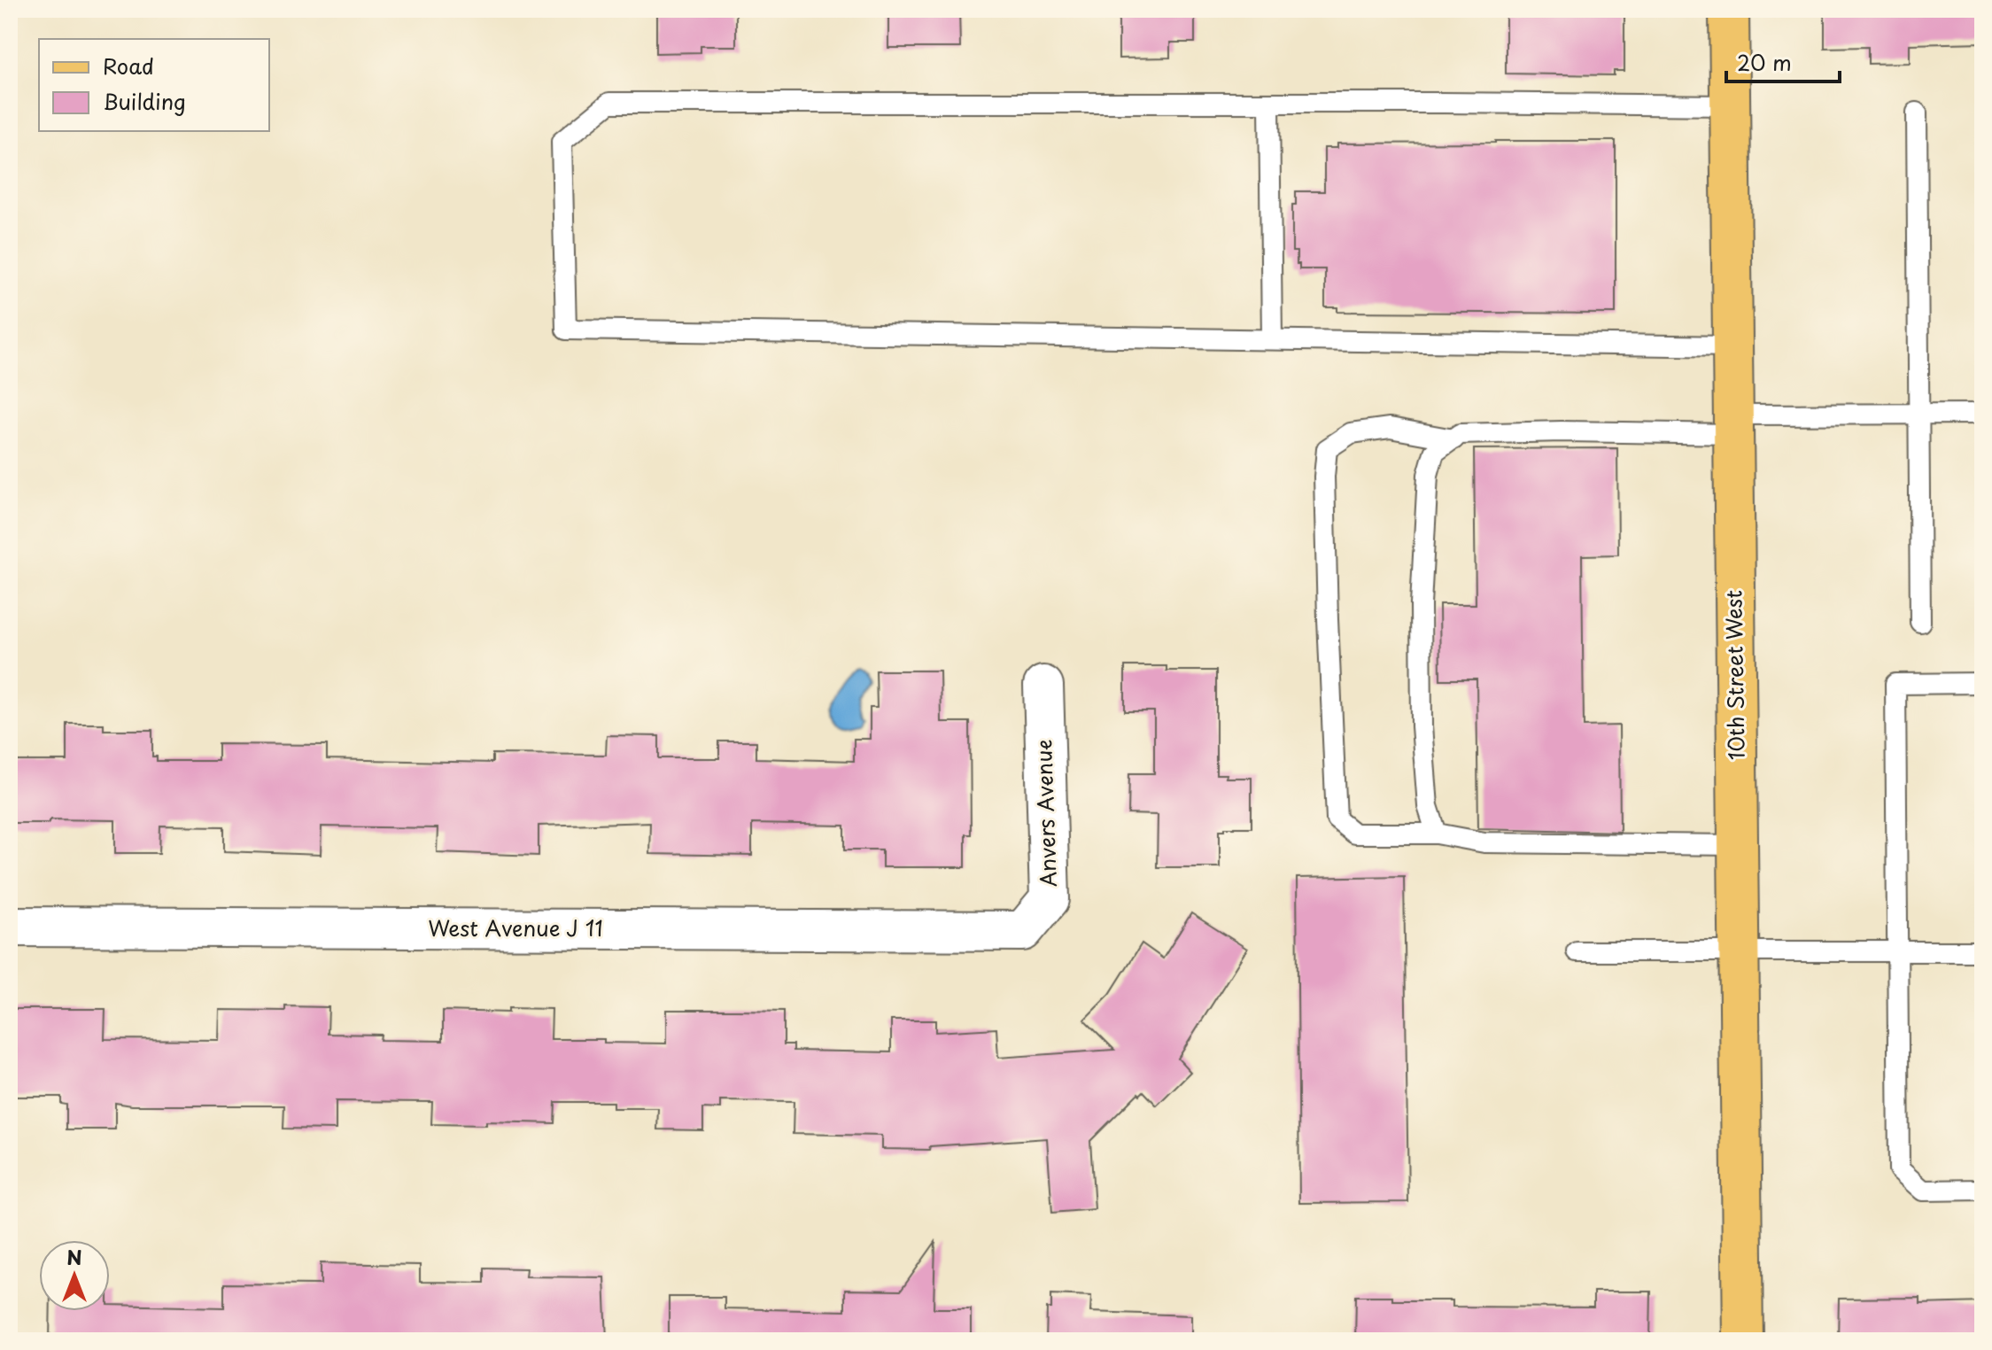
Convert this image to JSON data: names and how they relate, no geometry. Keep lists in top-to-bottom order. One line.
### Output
{"streets":{"main road":["10th Street West"],"street":["Anvers Avenue","West Avenue J 11"]},"crossings":[["Anvers Avenue","West Avenue J 11"]],"legend":["Road","Building"],"scale_bar":"20 m","north":"top"}
